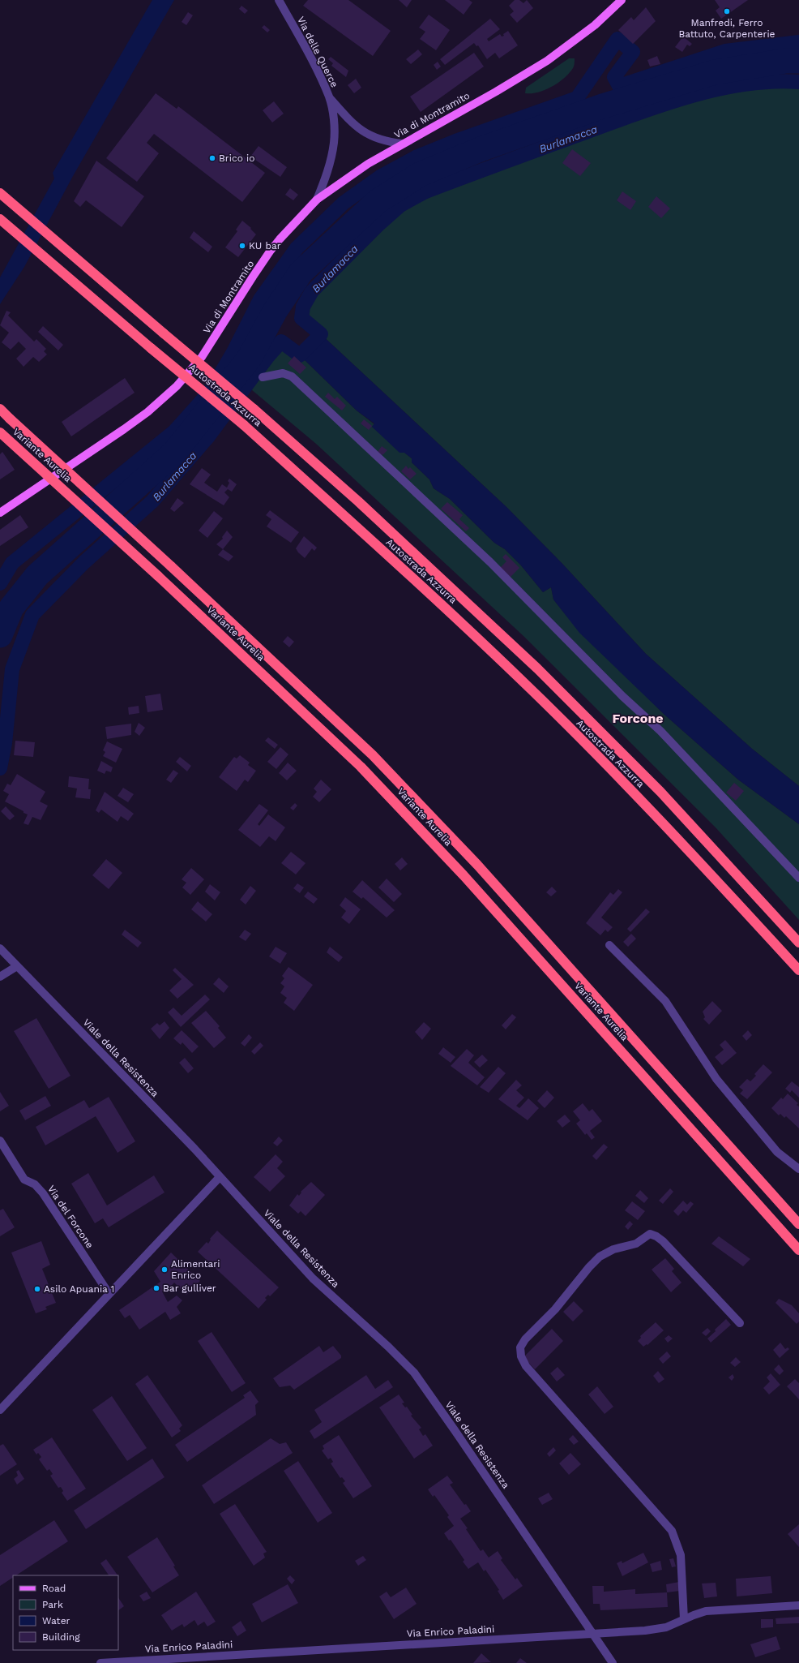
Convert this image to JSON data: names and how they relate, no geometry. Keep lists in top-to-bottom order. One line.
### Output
{"streets":{"highway":["Autostrada Azzurra","Variante Aurelia"],"main road":["Via di Montramito"],"street":["Via delle Querce","Viale della Resistenza","Via del Forcone","Via Enrico Paladini"]},"crossings":[["Via delle Querce","Via di Montramito"],["Viale della Resistenza","Via Enrico Paladini"]],"districts":["Forcone"],"water":["Burlamacca"],"places":["Manfredi, Ferro Battuto, Carpenterie","Brico io","KU bar","Alimentari Enrico","Bar gulliver","Asilo Apuania 1"],"legend":["Road","Park","Water","Building"]}
